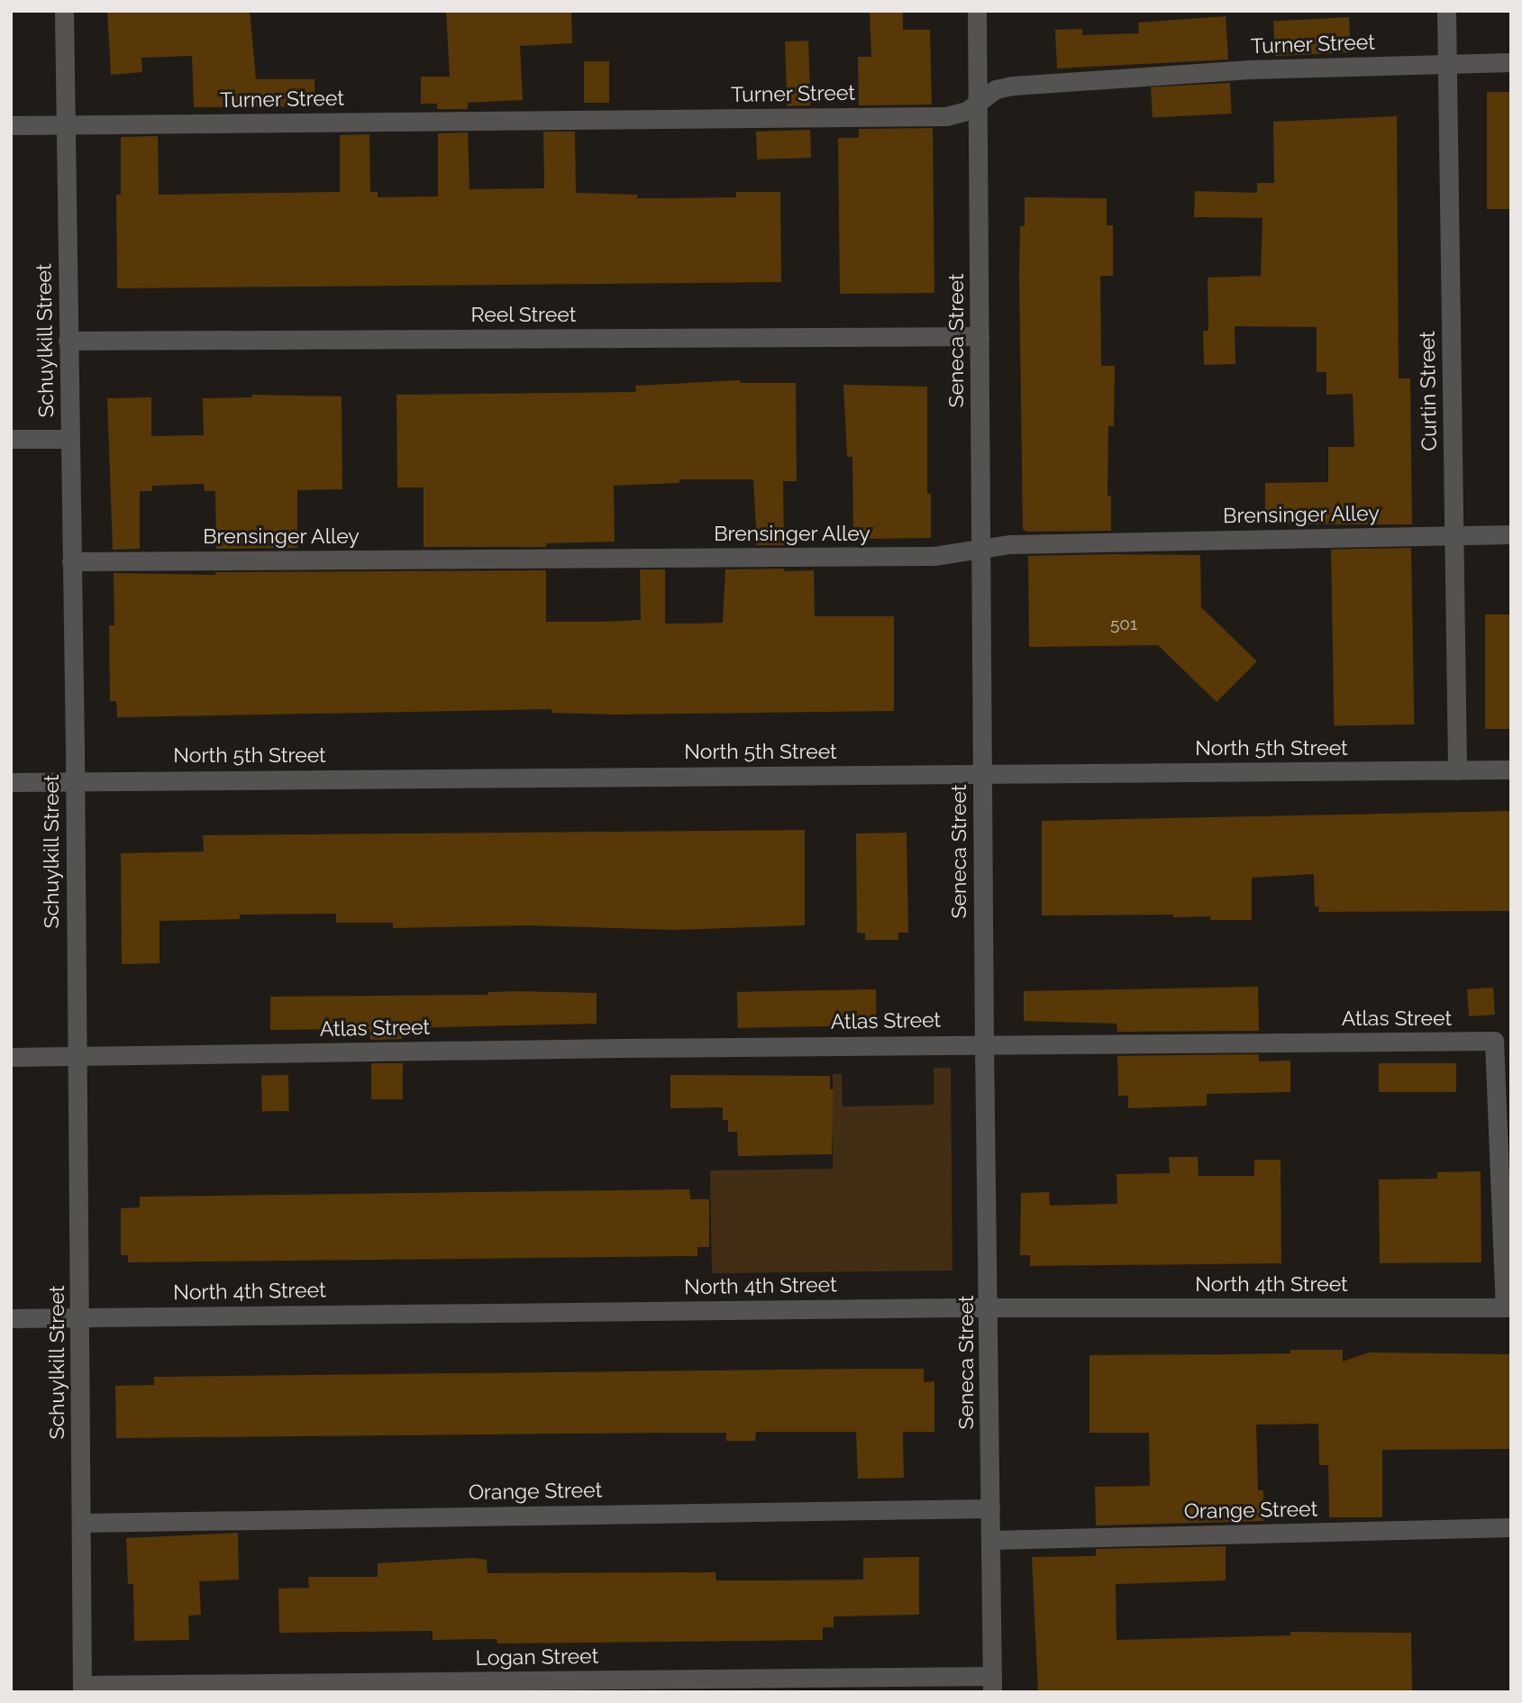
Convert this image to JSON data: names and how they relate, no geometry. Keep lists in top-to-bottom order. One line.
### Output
{"streets":{"street":["Turner Street","Reel Street","Schuylkill Street","Seneca Street","Curtin Street","Brensinger Alley","North 5th Street","Atlas Street","North 4th Street","Orange Street","Logan Street"]},"crossings":[["Turner Street","Schuylkill Street"],["Turner Street","Seneca Street"],["Turner Street","Curtin Street"],["Reel Street","Schuylkill Street"],["Reel Street","Seneca Street"],["Schuylkill Street","Brensinger Alley"],["Schuylkill Street","North 5th Street"],["Schuylkill Street","Atlas Street"],["Schuylkill Street","North 4th Street"],["Schuylkill Street","Orange Street"],["Schuylkill Street","Logan Street"],["Seneca Street","Brensinger Alley"],["Seneca Street","North 5th Street"],["Seneca Street","Atlas Street"],["Seneca Street","North 4th Street"],["Seneca Street","Orange Street"],["Seneca Street","Logan Street"],["Curtin Street","Brensinger Alley"],["Curtin Street","North 5th Street"],["Atlas Street","North 4th Street"]],"house_numbers":["501"]}
